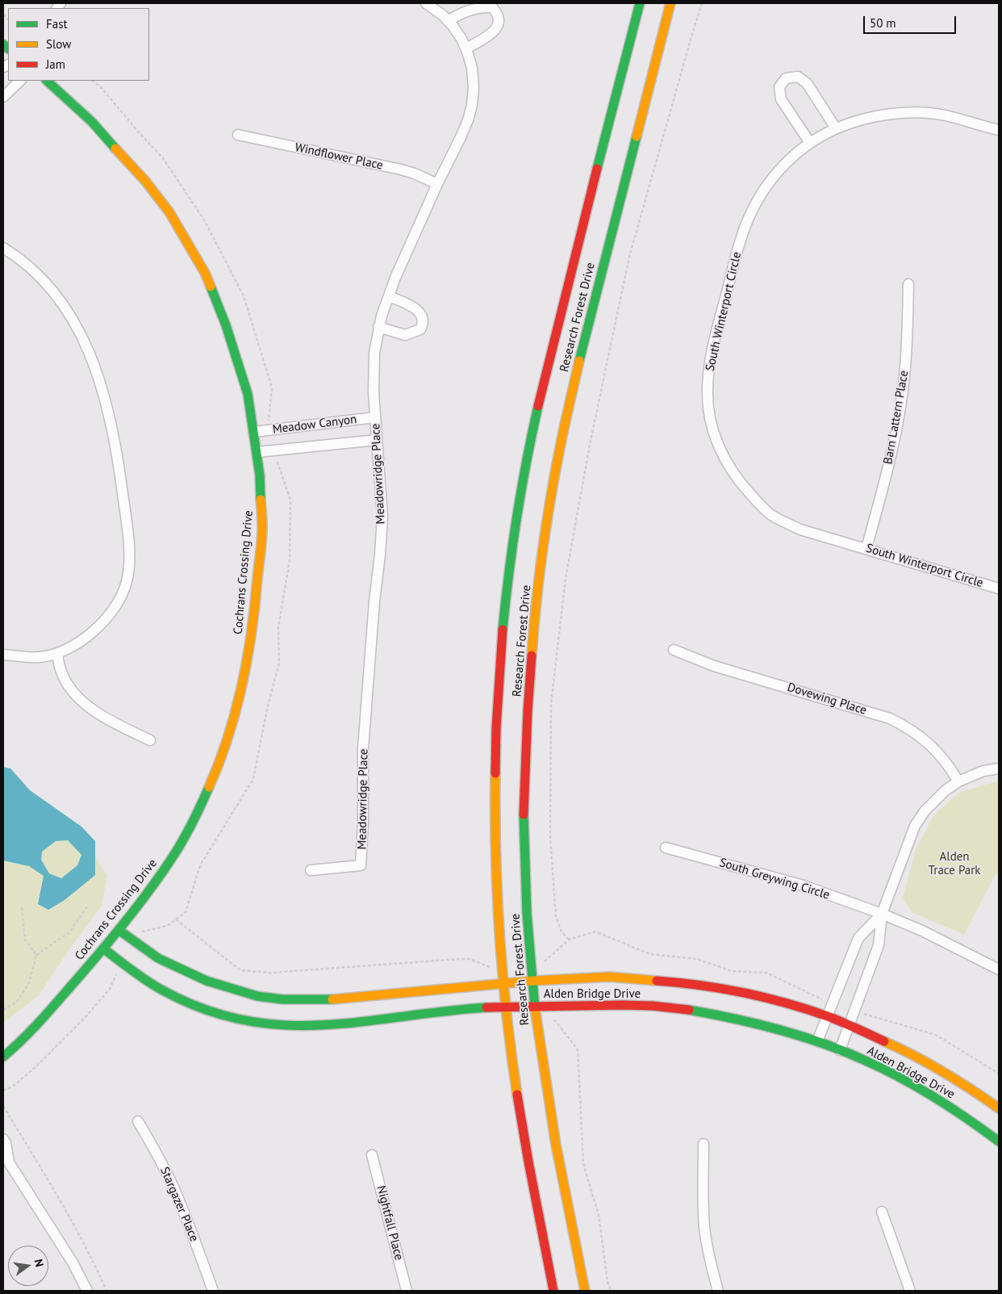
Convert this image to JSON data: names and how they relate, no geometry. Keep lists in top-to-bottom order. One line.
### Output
{"streets":{"street":["Windflower Place","South Winterport Circle","Research Forest Drive","Barn Lattern Place","Meadow Canyon","Meadowridge Place","Cochrans Crossing Drive","Dovewing Place","South Greywing Circle","Alden Bridge Drive","Stargazer Place","Nightfall Place"]},"crossings":[["Windflower Place","Meadowridge Place"],["South Winterport Circle","Barn Lattern Place"],["Research Forest Drive","Alden Bridge Drive"],["Meadow Canyon","Meadowridge Place"],["Meadow Canyon","Cochrans Crossing Drive"],["Cochrans Crossing Drive","Alden Bridge Drive"]],"parks":["Alden Trace Park"],"legend":["Fast","Slow","Jam"],"scale_bar":"50 m","north":"right"}
